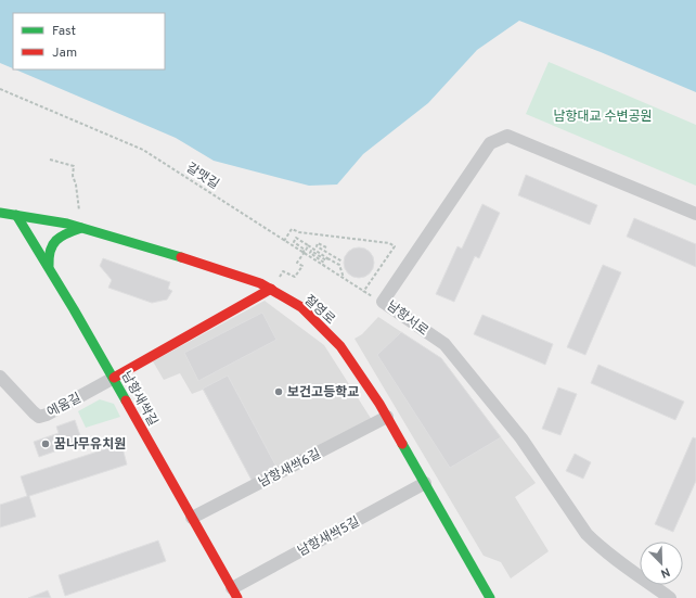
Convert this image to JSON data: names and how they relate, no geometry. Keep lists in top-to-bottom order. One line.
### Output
{"streets":{"main road":["절영로","남항새싹길"],"street":["남항서로","에움길","남항새싹6길","남항새싹5길"],"path":["갈맷길"]},"crossings":[["갈맷길","남항서로"],["절영로","남항새싹길"],["절영로","남항새싹6길"],["절영로","남항새싹5길"],["남항새싹길","에움길"],["남항새싹길","남항새싹6길"],["남항새싹길","남항새싹5길"]],"parks":["남항대교 수변공원"],"places":["보건고등학교","꿈나무유치원"],"legend":["Fast","Jam"],"north":"bottom right"}
